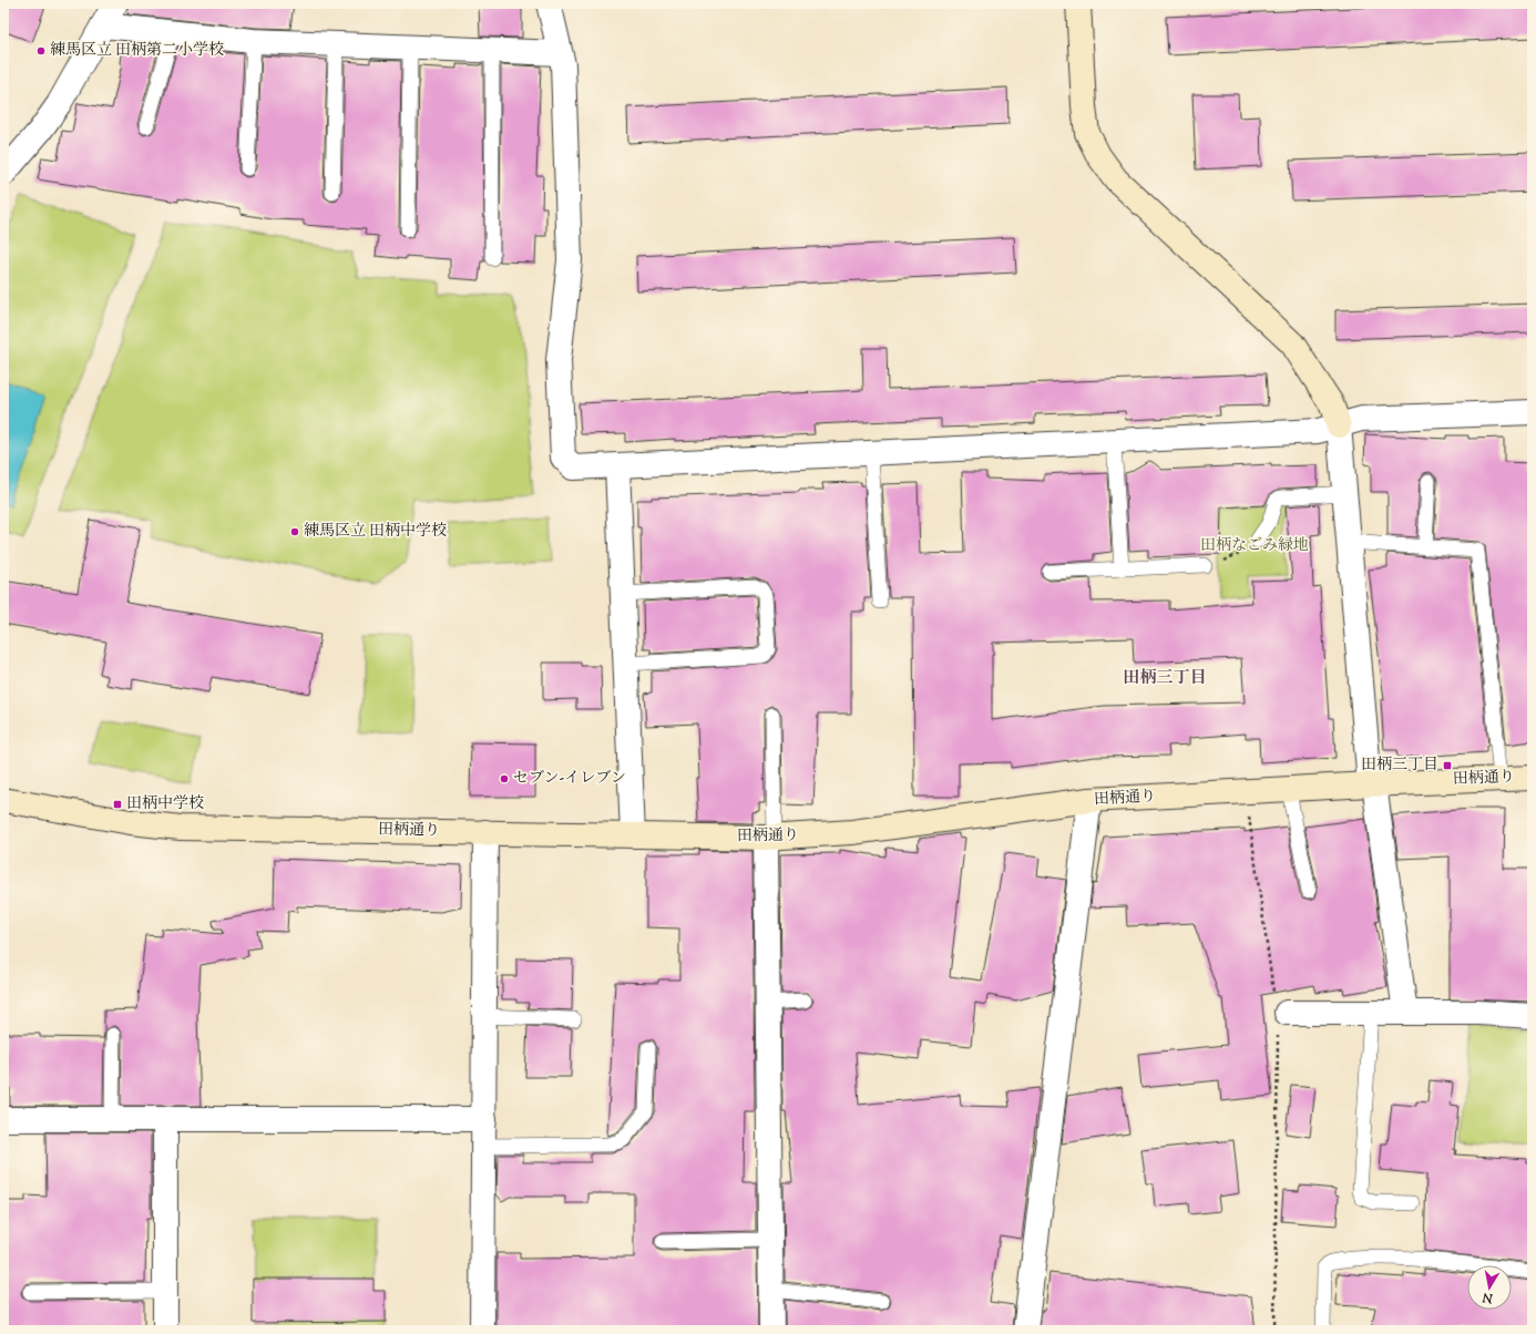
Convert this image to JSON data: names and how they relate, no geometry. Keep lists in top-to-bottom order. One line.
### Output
{"streets":{"street":["田柄通り"]},"districts":["田柄三丁目"],"parks":["田柄なごみ緑地"],"places":{"other":["練馬区立 田柄第二小学校","練馬区立 田柄中学校","セブン-イレブン"],"transit":["田柄三丁目","田柄中学校"]},"north":"bottom"}
